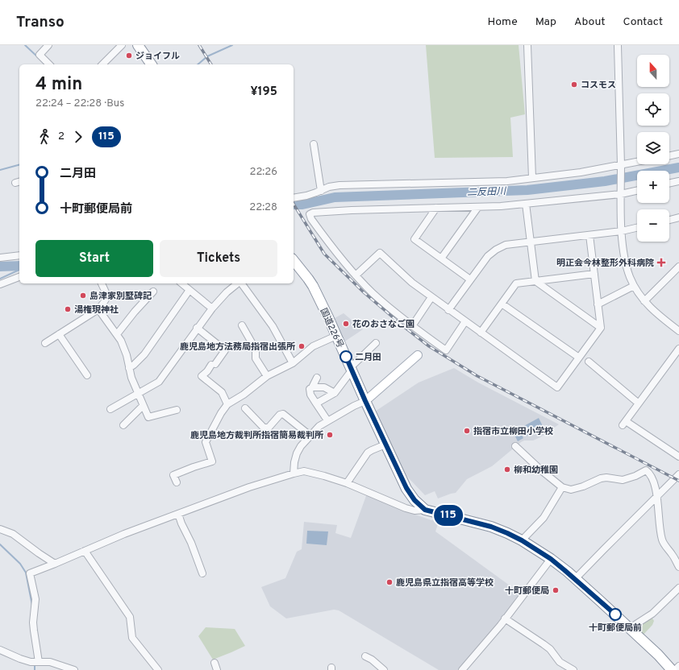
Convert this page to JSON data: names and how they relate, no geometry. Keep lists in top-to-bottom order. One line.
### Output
{"streets":{"highway":["国道226号"]},"water":["二反田川"],"places":{"other":["ジョイフル","コスモス","島津家別墅碑記","湯権現神社","花のおさなご園","鹿児島地方法務局指宿出張所","二月田","指宿市立柳田小学校","鹿児島地方裁判所指宿簡易裁判所","柳和幼稚園","鹿児島県立指宿高等学校","十町郵便局","十町郵便局前"],"health":["明正会今林整形外科病院"]},"lines":["bus line 115"],"north":"top","page":{"header":"Transo","nav":["Home","Map","About","Contact"],"on_map":"115","map_buttons":["+","−"],"heading":["4 min","22:24 – 22:28 · Bus","¥195"],"legs":["2","115"],"list":[{"name":"二月田","value":"22:26"},{"name":"十町郵便局前","value":"22:28"}],"buttons":["Start","Tickets"]}}
